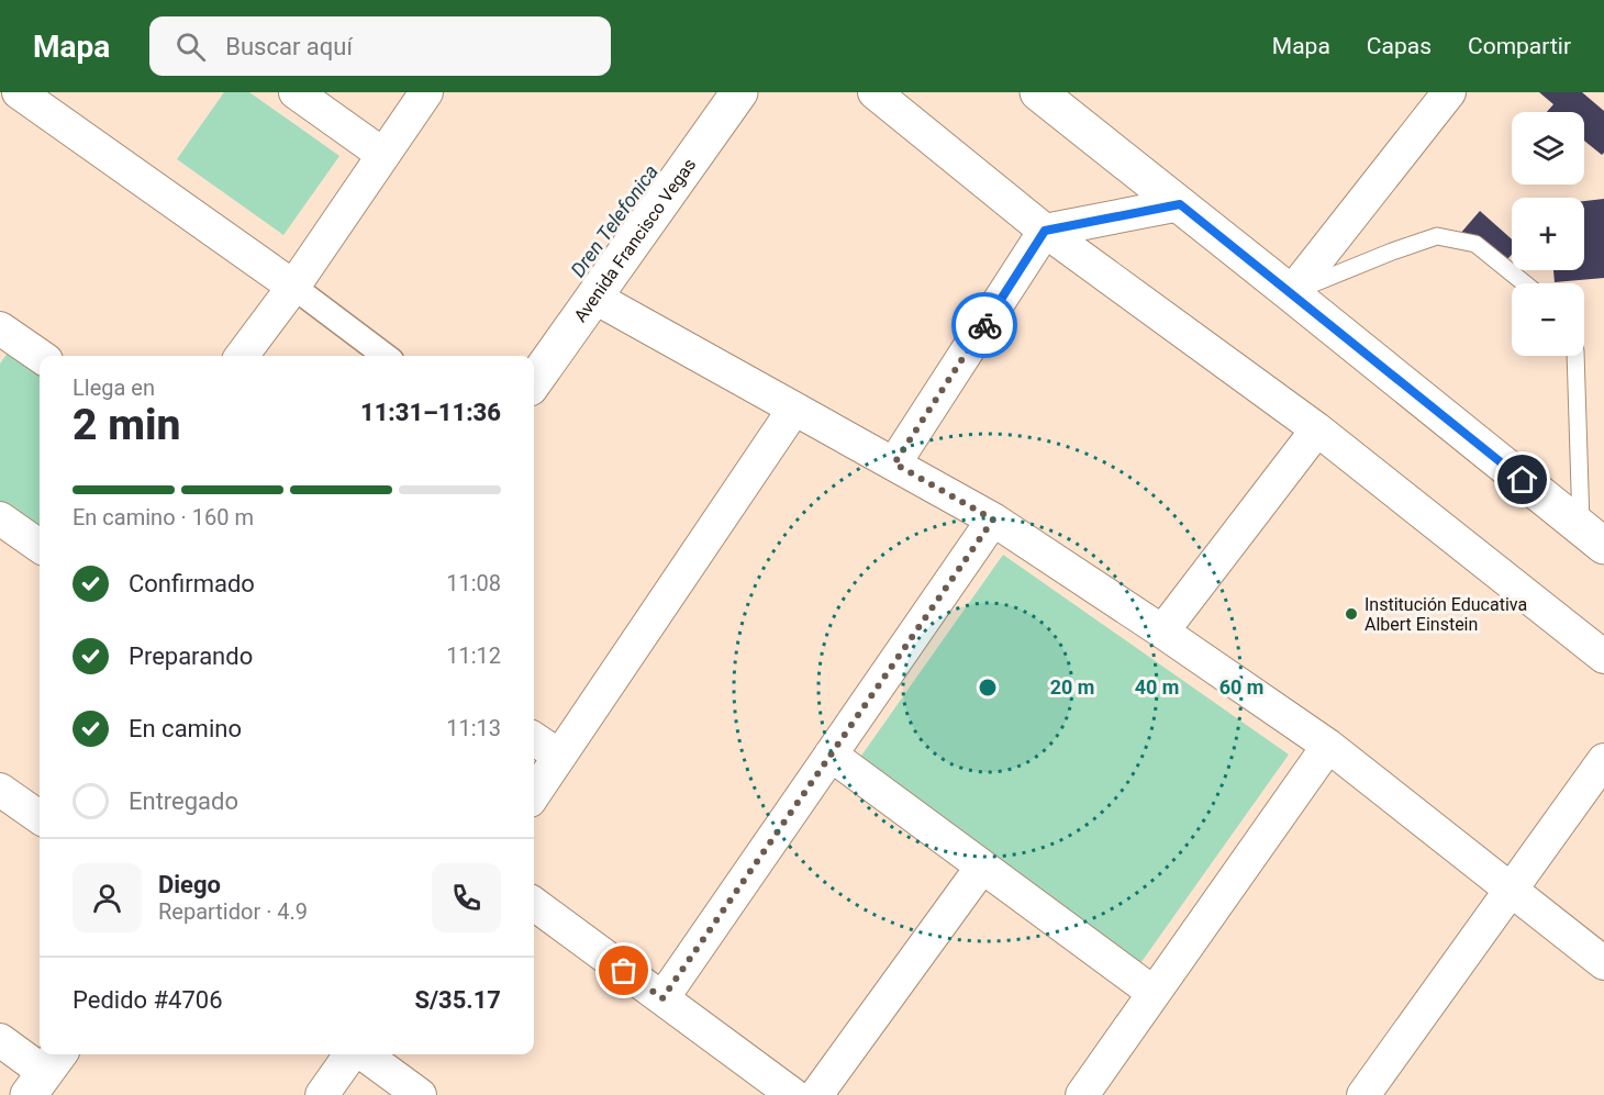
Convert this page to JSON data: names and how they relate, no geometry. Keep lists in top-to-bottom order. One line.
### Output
{"streets":{"main road":["Avenida Francisco Vegas"]},"water":["Dren Telefonica"],"places":["Institución Educativa Albert Einstein"],"page":{"header":"Mapa","search":"Buscar aquí","nav":["Mapa","Capas","Compartir"],"map_buttons":["+","−"],"heading":["2 min","Llega en","11:31–11:36"],"panel":["Diego","Repartidor · 4.9","Pedido #4706","S/35.17"],"bar":"En camino · 160 m","list":[["Confirmado","11:08"],["Preparando","11:12"],["En camino","11:13"],"Entregado"]},"rings":["20 m","40 m","60 m"]}
